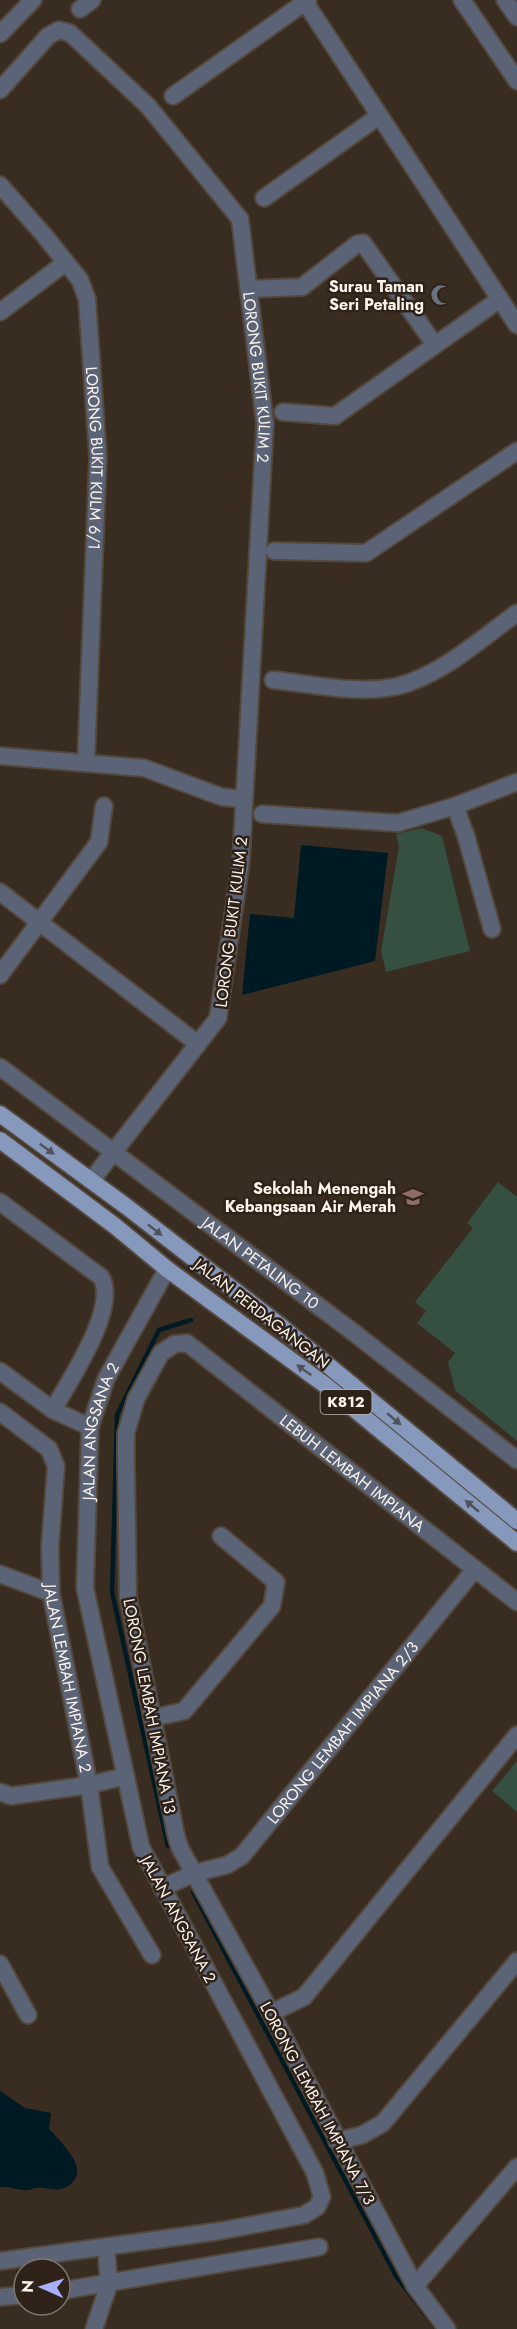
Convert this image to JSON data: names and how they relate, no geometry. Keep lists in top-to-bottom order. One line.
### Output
{"streets":{"main road":["JALAN PERDAGANGAN","K812"],"street":["LORONG BUKIT KULIM 2","LORONG BUKIT KULM 6/1","JALAN PETALING 10","JALAN ANGSANA 2","LEBUH LEMBAH IMPIANA","JALAN LEMBAH IMPIANA 2","LORONG LEMBAH IMPIANA 13","LORONG LEMBAH IMPIANA 2/3","LORONG LEMBAH IMPIANA 7/3"]},"crossings":[["LORONG BUKIT KULIM 2","JALAN PETALING 10"],["LORONG BUKIT KULIM 2","JALAN PERDAGANGAN"],["JALAN PERDAGANGAN","JALAN ANGSANA 2"],["JALAN ANGSANA 2","LORONG LEMBAH IMPIANA 2/3"],["LEBUH LEMBAH IMPIANA","LORONG LEMBAH IMPIANA 13"],["LEBUH LEMBAH IMPIANA","LORONG LEMBAH IMPIANA 2/3"],["LORONG LEMBAH IMPIANA 13","LORONG LEMBAH IMPIANA 2/3"],["LORONG LEMBAH IMPIANA 13","LORONG LEMBAH IMPIANA 7/3"],["LORONG LEMBAH IMPIANA 2/3","LORONG LEMBAH IMPIANA 7/3"]],"places":{"mosque":["Surau Taman Seri Petaling"],"school or university":["Sekolah Menengah Kebangsaan Air Merah"]},"north":"left"}
